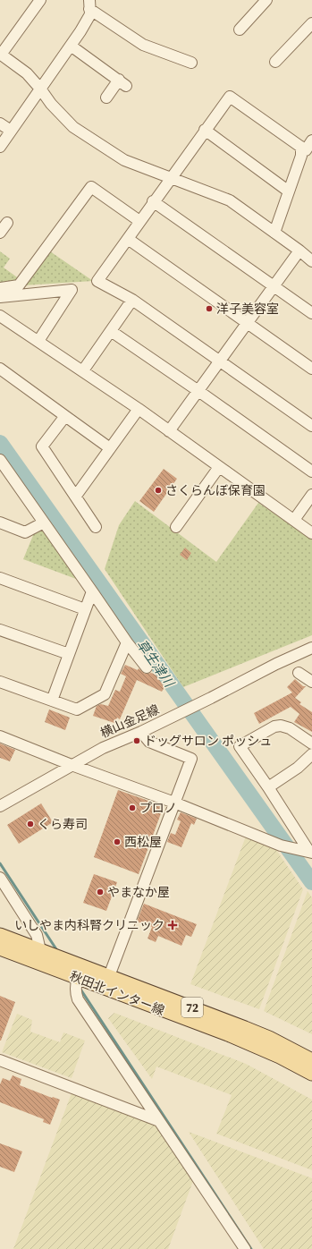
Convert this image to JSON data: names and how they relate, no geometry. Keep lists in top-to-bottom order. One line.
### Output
{"streets":{"main road":["秋田北インター線","72"],"street":["横山金足線"]},"water":["草生津川"],"places":{"other":["洋子美容室","さくらんぼ保育園","ドッグサロン ポッシュ","プロノ","くら寿司","西松屋","やまなか屋"],"health":["いしやま内科腎クリニック"]}}
